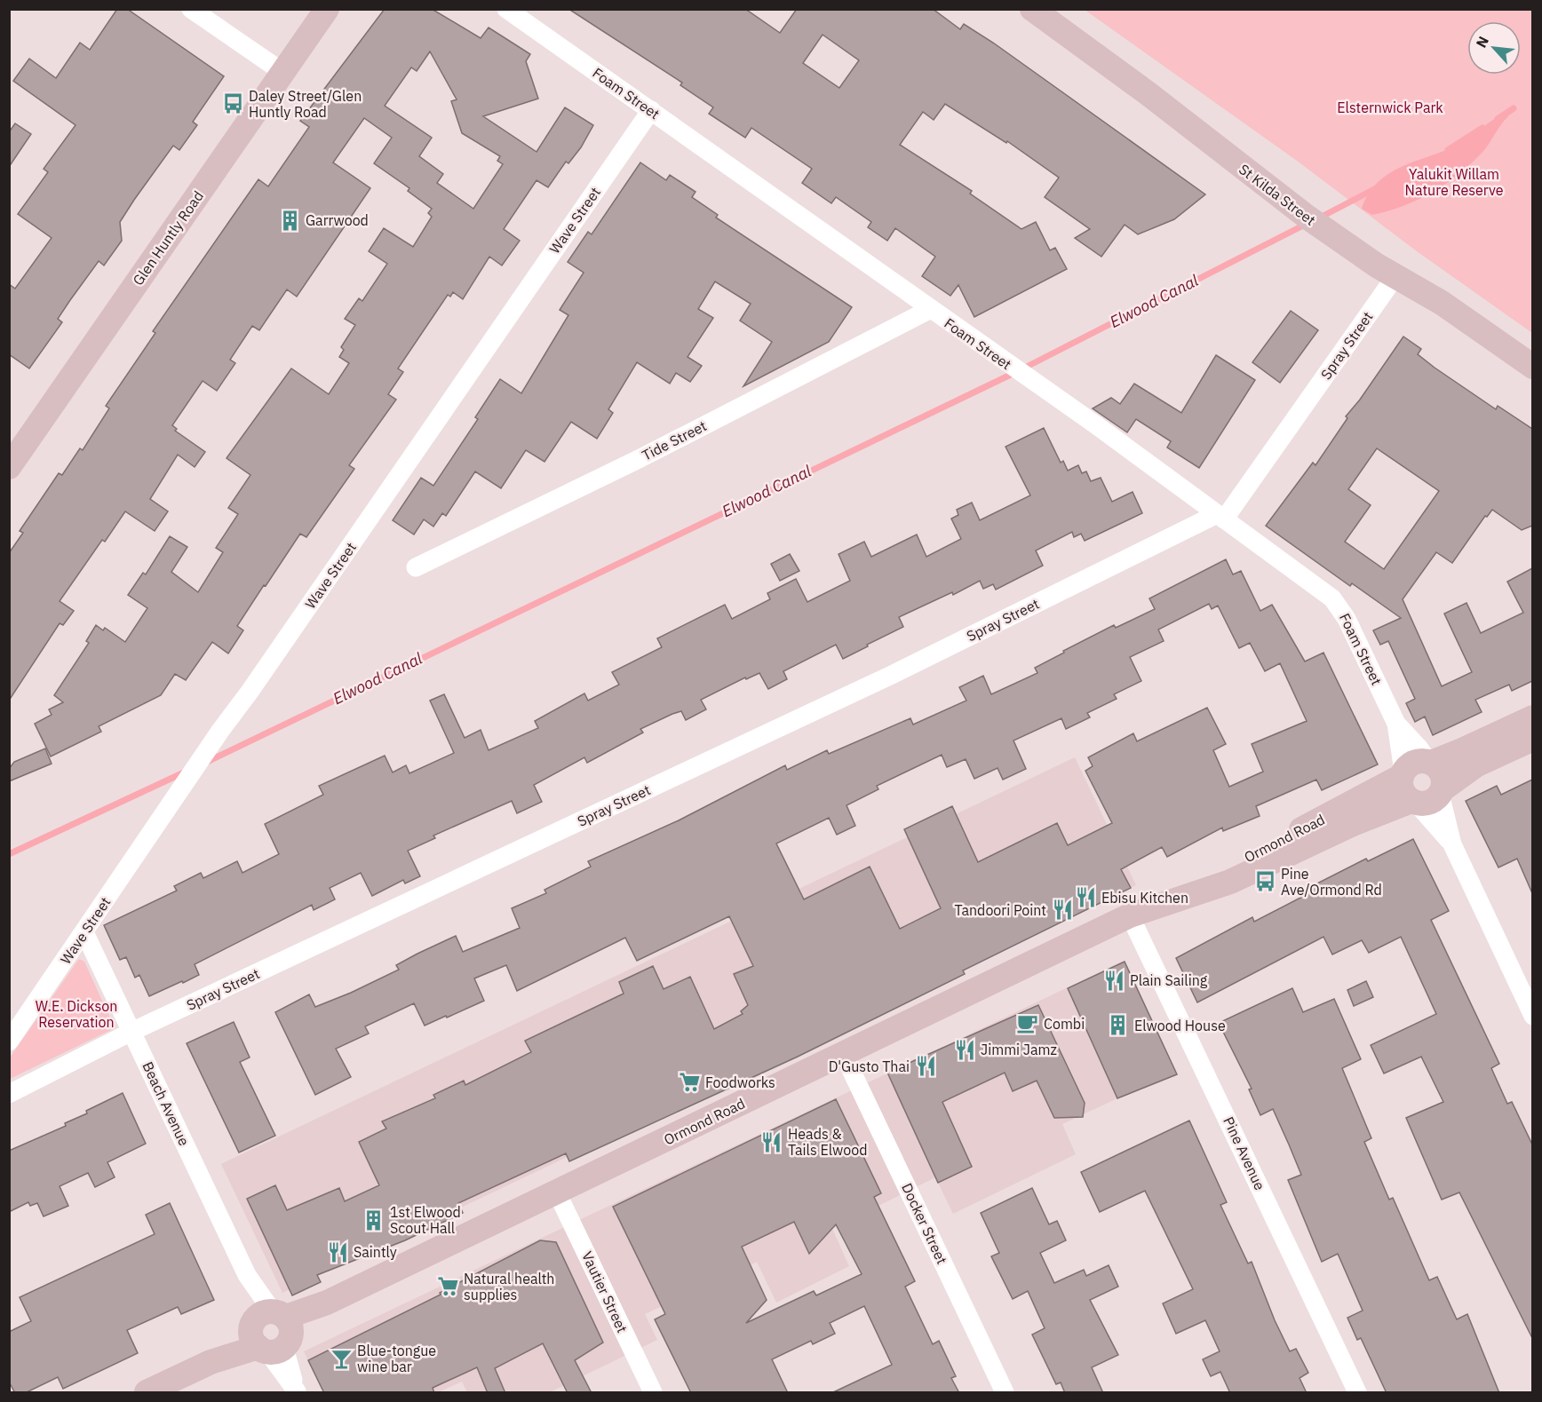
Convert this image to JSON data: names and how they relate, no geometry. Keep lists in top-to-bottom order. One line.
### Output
{"streets":{"street":["Foam Street","St Kilda Street","Wave Street","Glen Huntly Road","Spray Street","Tide Street","Ormond Road","Beach Avenue","Pine Avenue","Docker Street","Vautier Street"]},"crossings":[["Foam Street","Wave Street"],["Foam Street","Spray Street"],["Foam Street","Tide Street"],["Foam Street","Ormond Road"],["St Kilda Street","Spray Street"],["Wave Street","Beach Avenue"],["Spray Street","Beach Avenue"],["Ormond Road","Beach Avenue"],["Ormond Road","Pine Avenue"],["Ormond Road","Docker Street"],["Ormond Road","Vautier Street"]],"water":["Elwood Canal"],"parks":["Elsternwick Park","Yalukit Willam Nature Reserve","W.E. Dickson Reservation"],"places":{"bus stop":["Daley Street/Glen Huntly Road","Pine Ave/Ormond Rd"],"building":["Garrwood","Elwood House","1st Elwood Scout Hall"],"restaurant":["Ebisu Kitchen","Tandoori Point","Plain Sailing","Jimmi Jamz","D'Gusto Thai","Heads & Tails Elwood","Saintly"],"cafe":["Combi"],"supermarket":["Foodworks","Natural health supplies"],"bar":["Blue-tongue wine bar"]},"north":"top left"}
